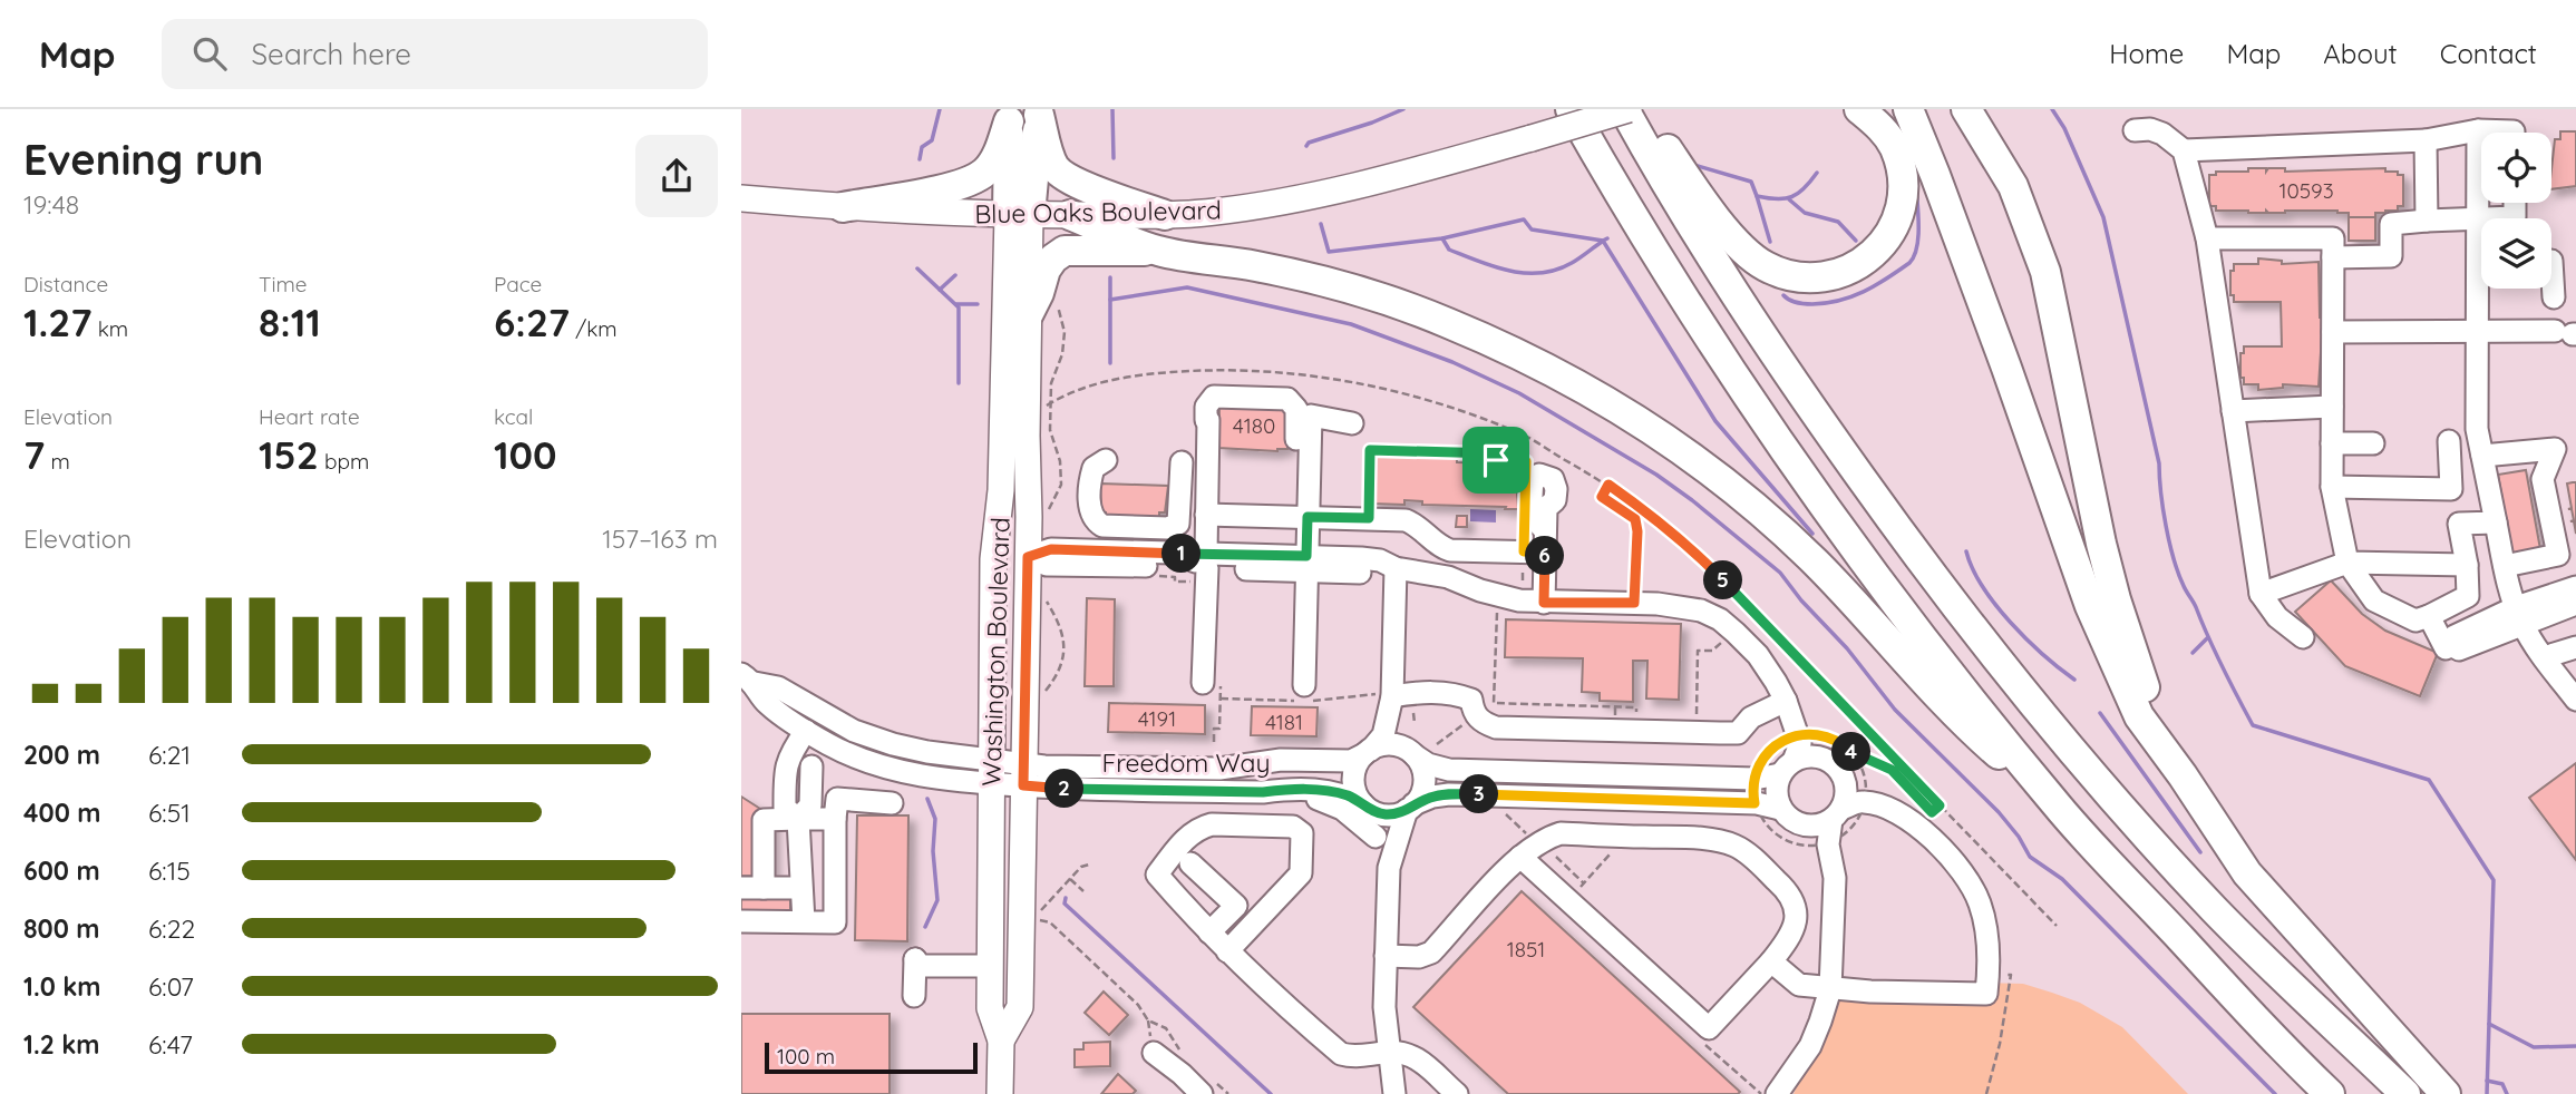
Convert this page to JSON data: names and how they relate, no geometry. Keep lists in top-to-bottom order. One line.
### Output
{"streets":{"main road":["Blue Oaks Boulevard","Washington Boulevard"],"street":["Freedom Way"]},"crossings":[["Blue Oaks Boulevard","Washington Boulevard"],["Washington Boulevard","Freedom Way"]],"house_numbers":["10593","4180","4191","4181","1851"],"scale_bar":"100 m","page":{"header":"Map","search":"Search here","nav":["Home","Map","About","Contact"],"heading":["Evening run","19:48"],"stats":[["Distance","1.27 km"],["Time","8:11"],["Pace","6:27 /km"],["Elevation","7 m"],["Heart rate","152 bpm"],["kcal","100"]],"chart":["Elevation","157–163 m"],"pins":["1","6","5","4","2","3"],"list":[{"name":"200 m","note":"6:21"},{"name":"400 m","note":"6:51"},{"name":"600 m","note":"6:15"},{"name":"800 m","note":"6:22"},{"name":"1.0 km","note":"6:07"},{"name":"1.2 km","note":"6:47"}],"scale":"100 m"}}
